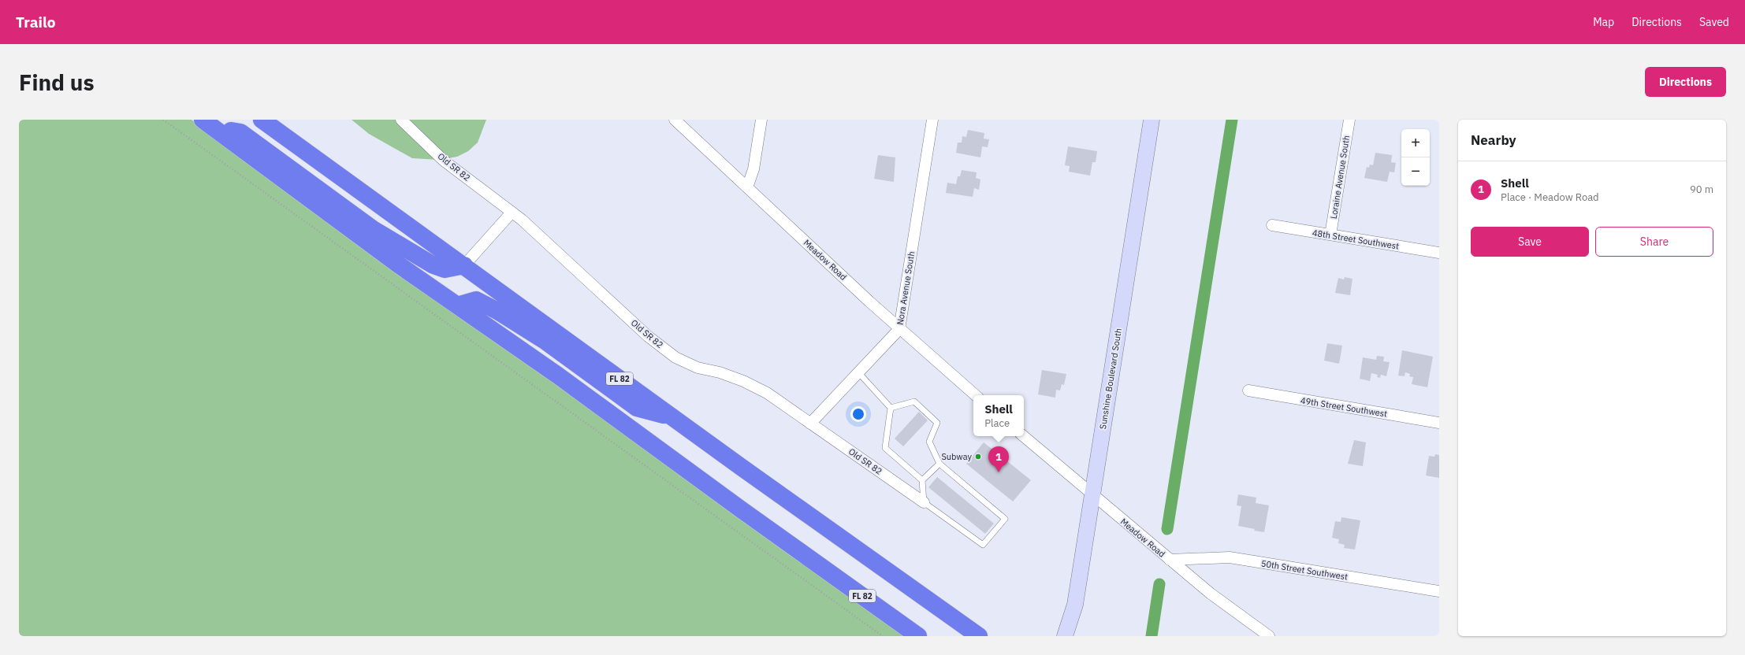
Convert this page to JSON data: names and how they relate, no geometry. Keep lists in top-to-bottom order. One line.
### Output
{"streets":{"highway":["FL 82"],"street":["Old SR 82","Loraine Avenue South","48th Street Southwest","Meadow Road","Nora Avenue South","Sunshine Boulevard South","49th Street Southwest","50th Street Southwest"]},"crossings":[["Old SR 82","Nora Avenue South"],["Loraine Avenue South","48th Street Southwest"],["Meadow Road","Nora Avenue South"],["Meadow Road","Sunshine Boulevard South"],["Meadow Road","50th Street Southwest"]],"places":["Subway"],"page":{"header":"Trailo","nav":["Map","Directions","Saved"],"buttons":["Directions",["Save","Share"]],"title":"Find us","heading":"Nearby","map_buttons":["+","−"],"list":[{"mark":"1","name":"Shell","note":"Place · Meadow Road","value":"90 m"}],"popup":["Shell","Place"],"pins":"1"}}
